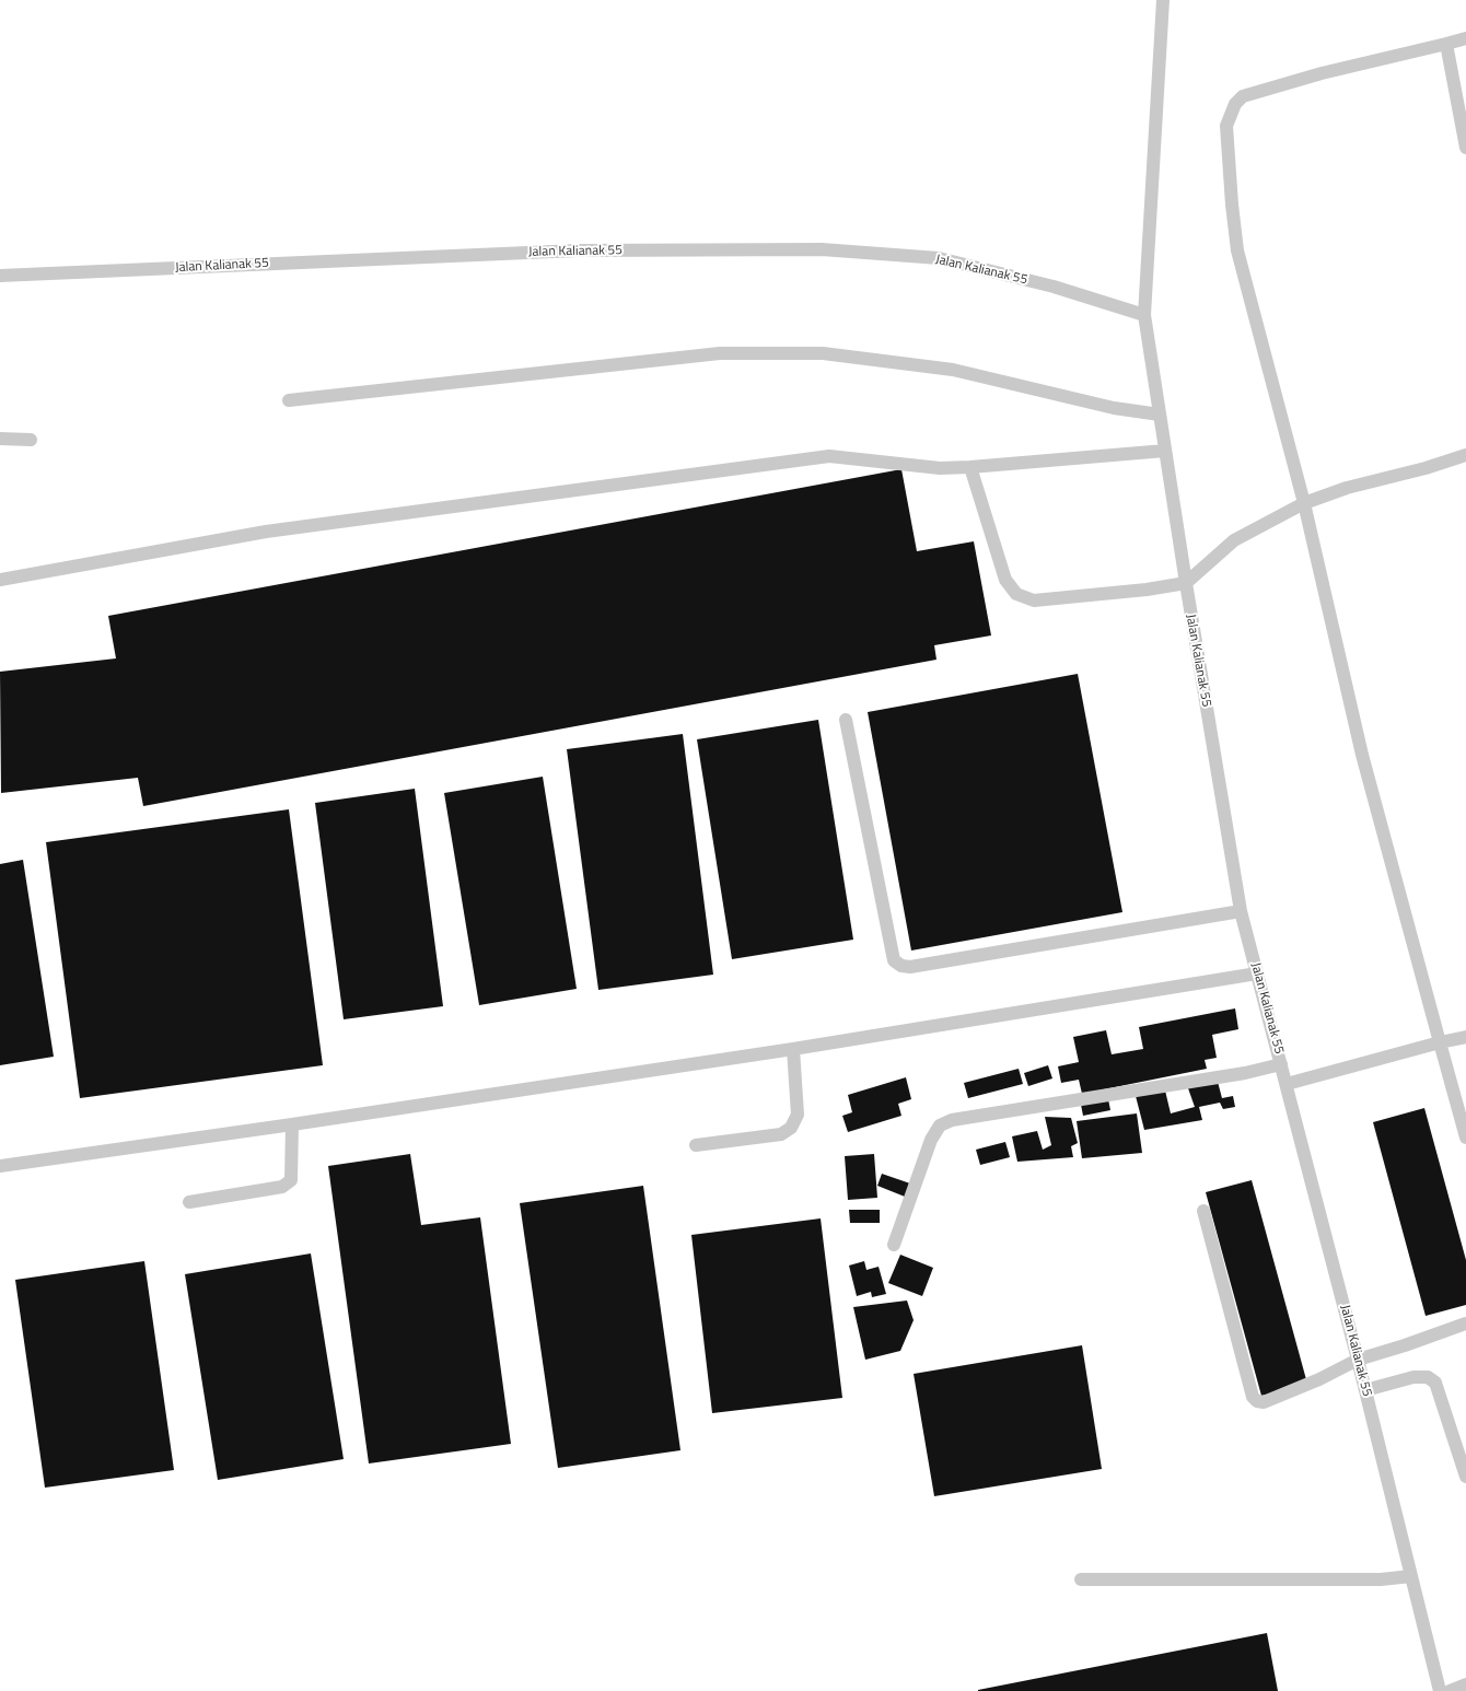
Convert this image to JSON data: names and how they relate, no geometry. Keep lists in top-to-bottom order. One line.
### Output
{"streets":{"lane":["Jalan Kalianak 55"]}}
